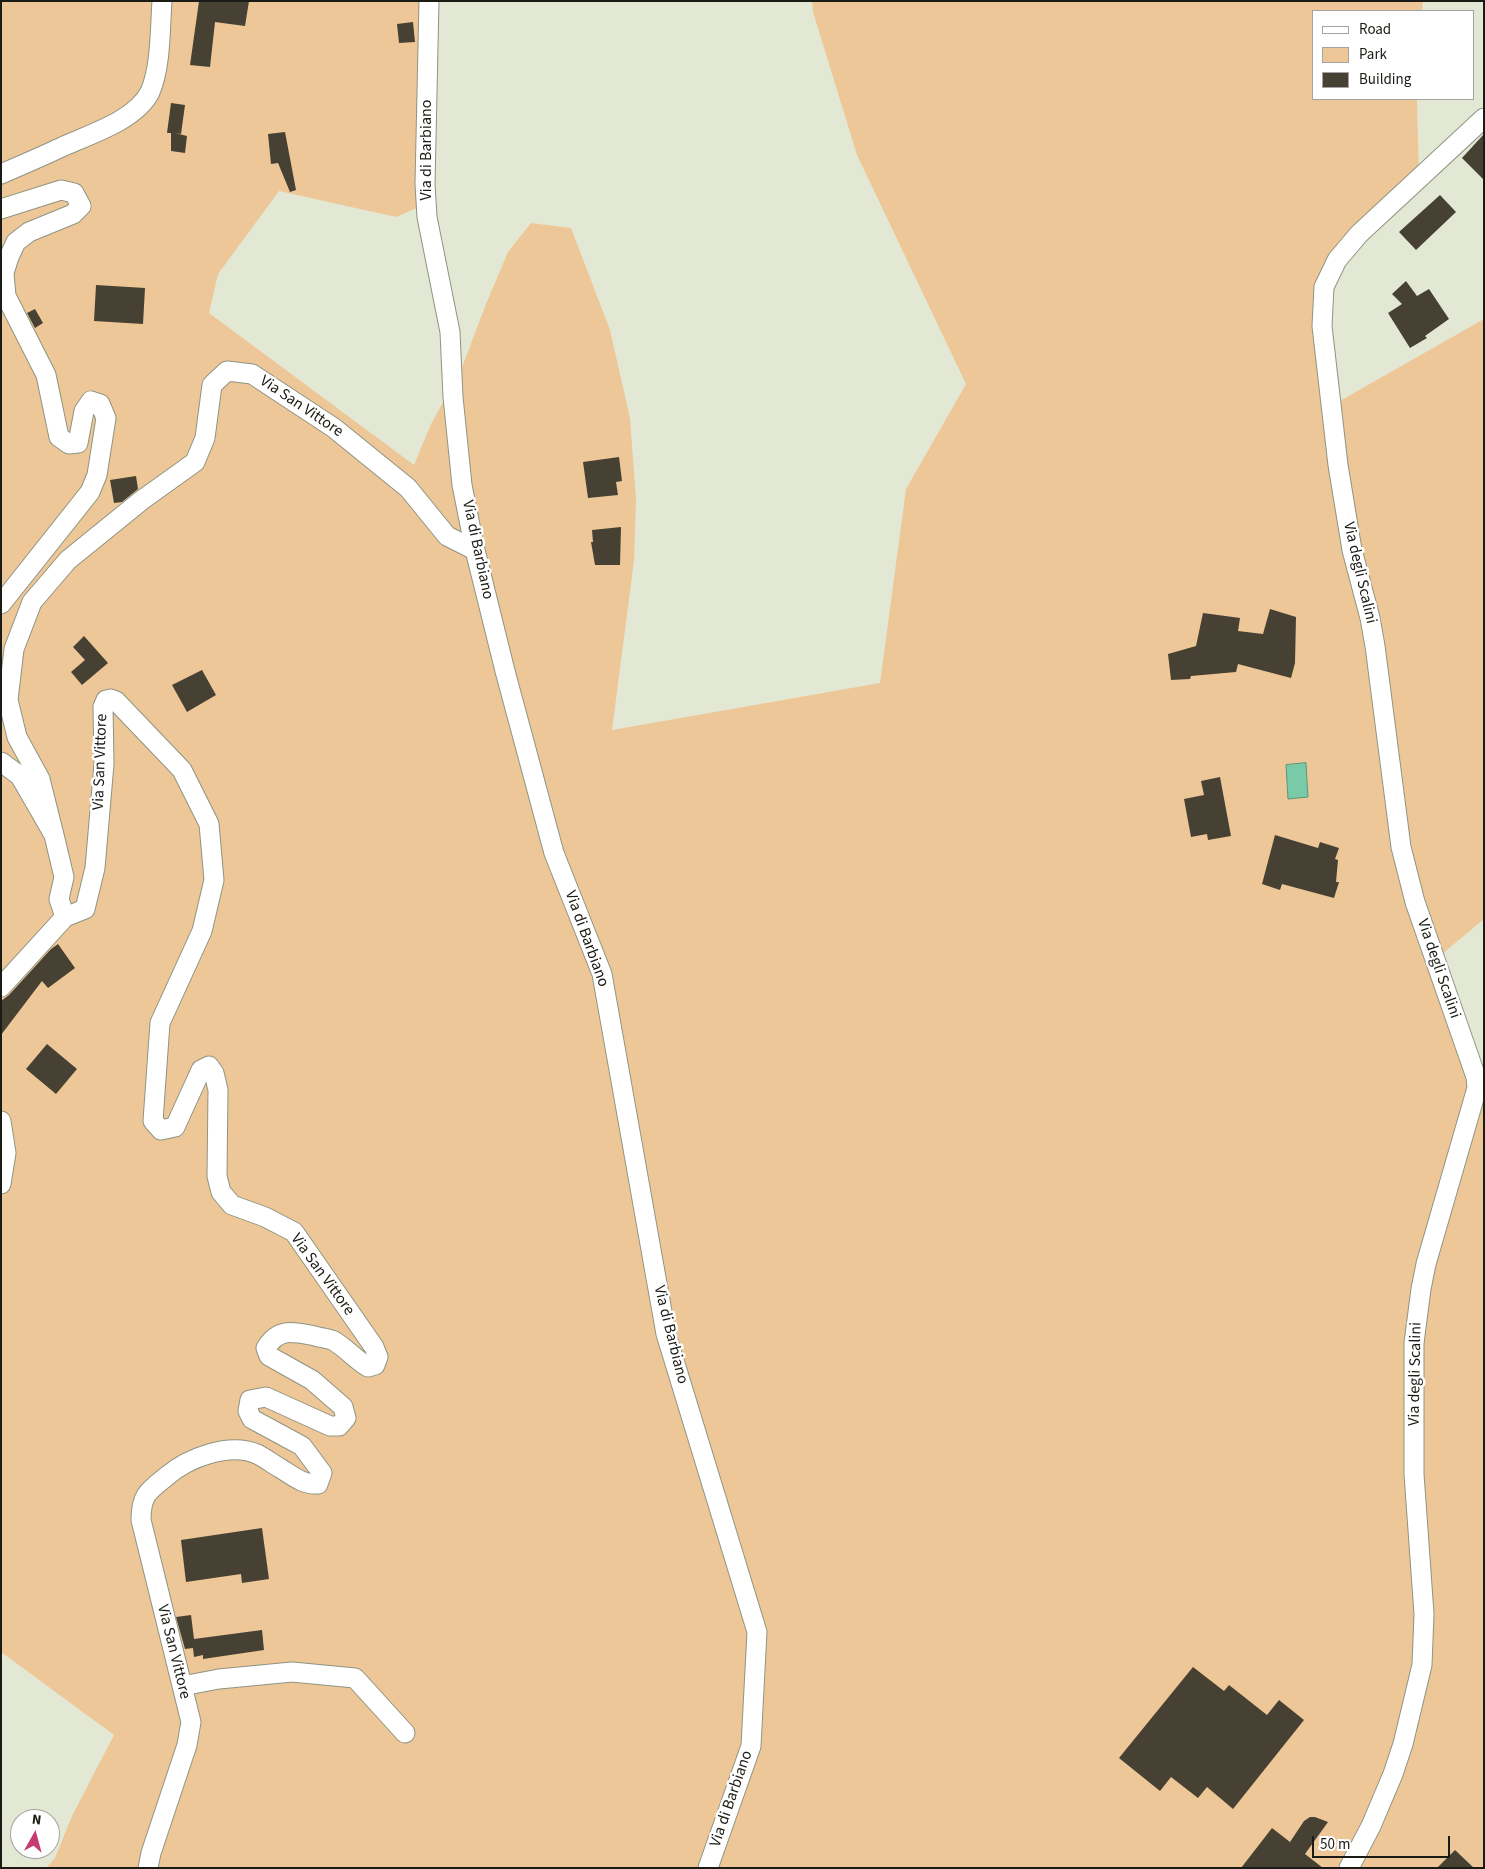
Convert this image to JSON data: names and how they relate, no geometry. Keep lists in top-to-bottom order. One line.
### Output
{"streets":{"street":["Via di Barbiano","Via San Vittore","Via degli Scalini"]},"crossings":[["Via di Barbiano","Via San Vittore"]],"legend":["Road","Park","Building"],"scale_bar":"50 m","north":"top"}
